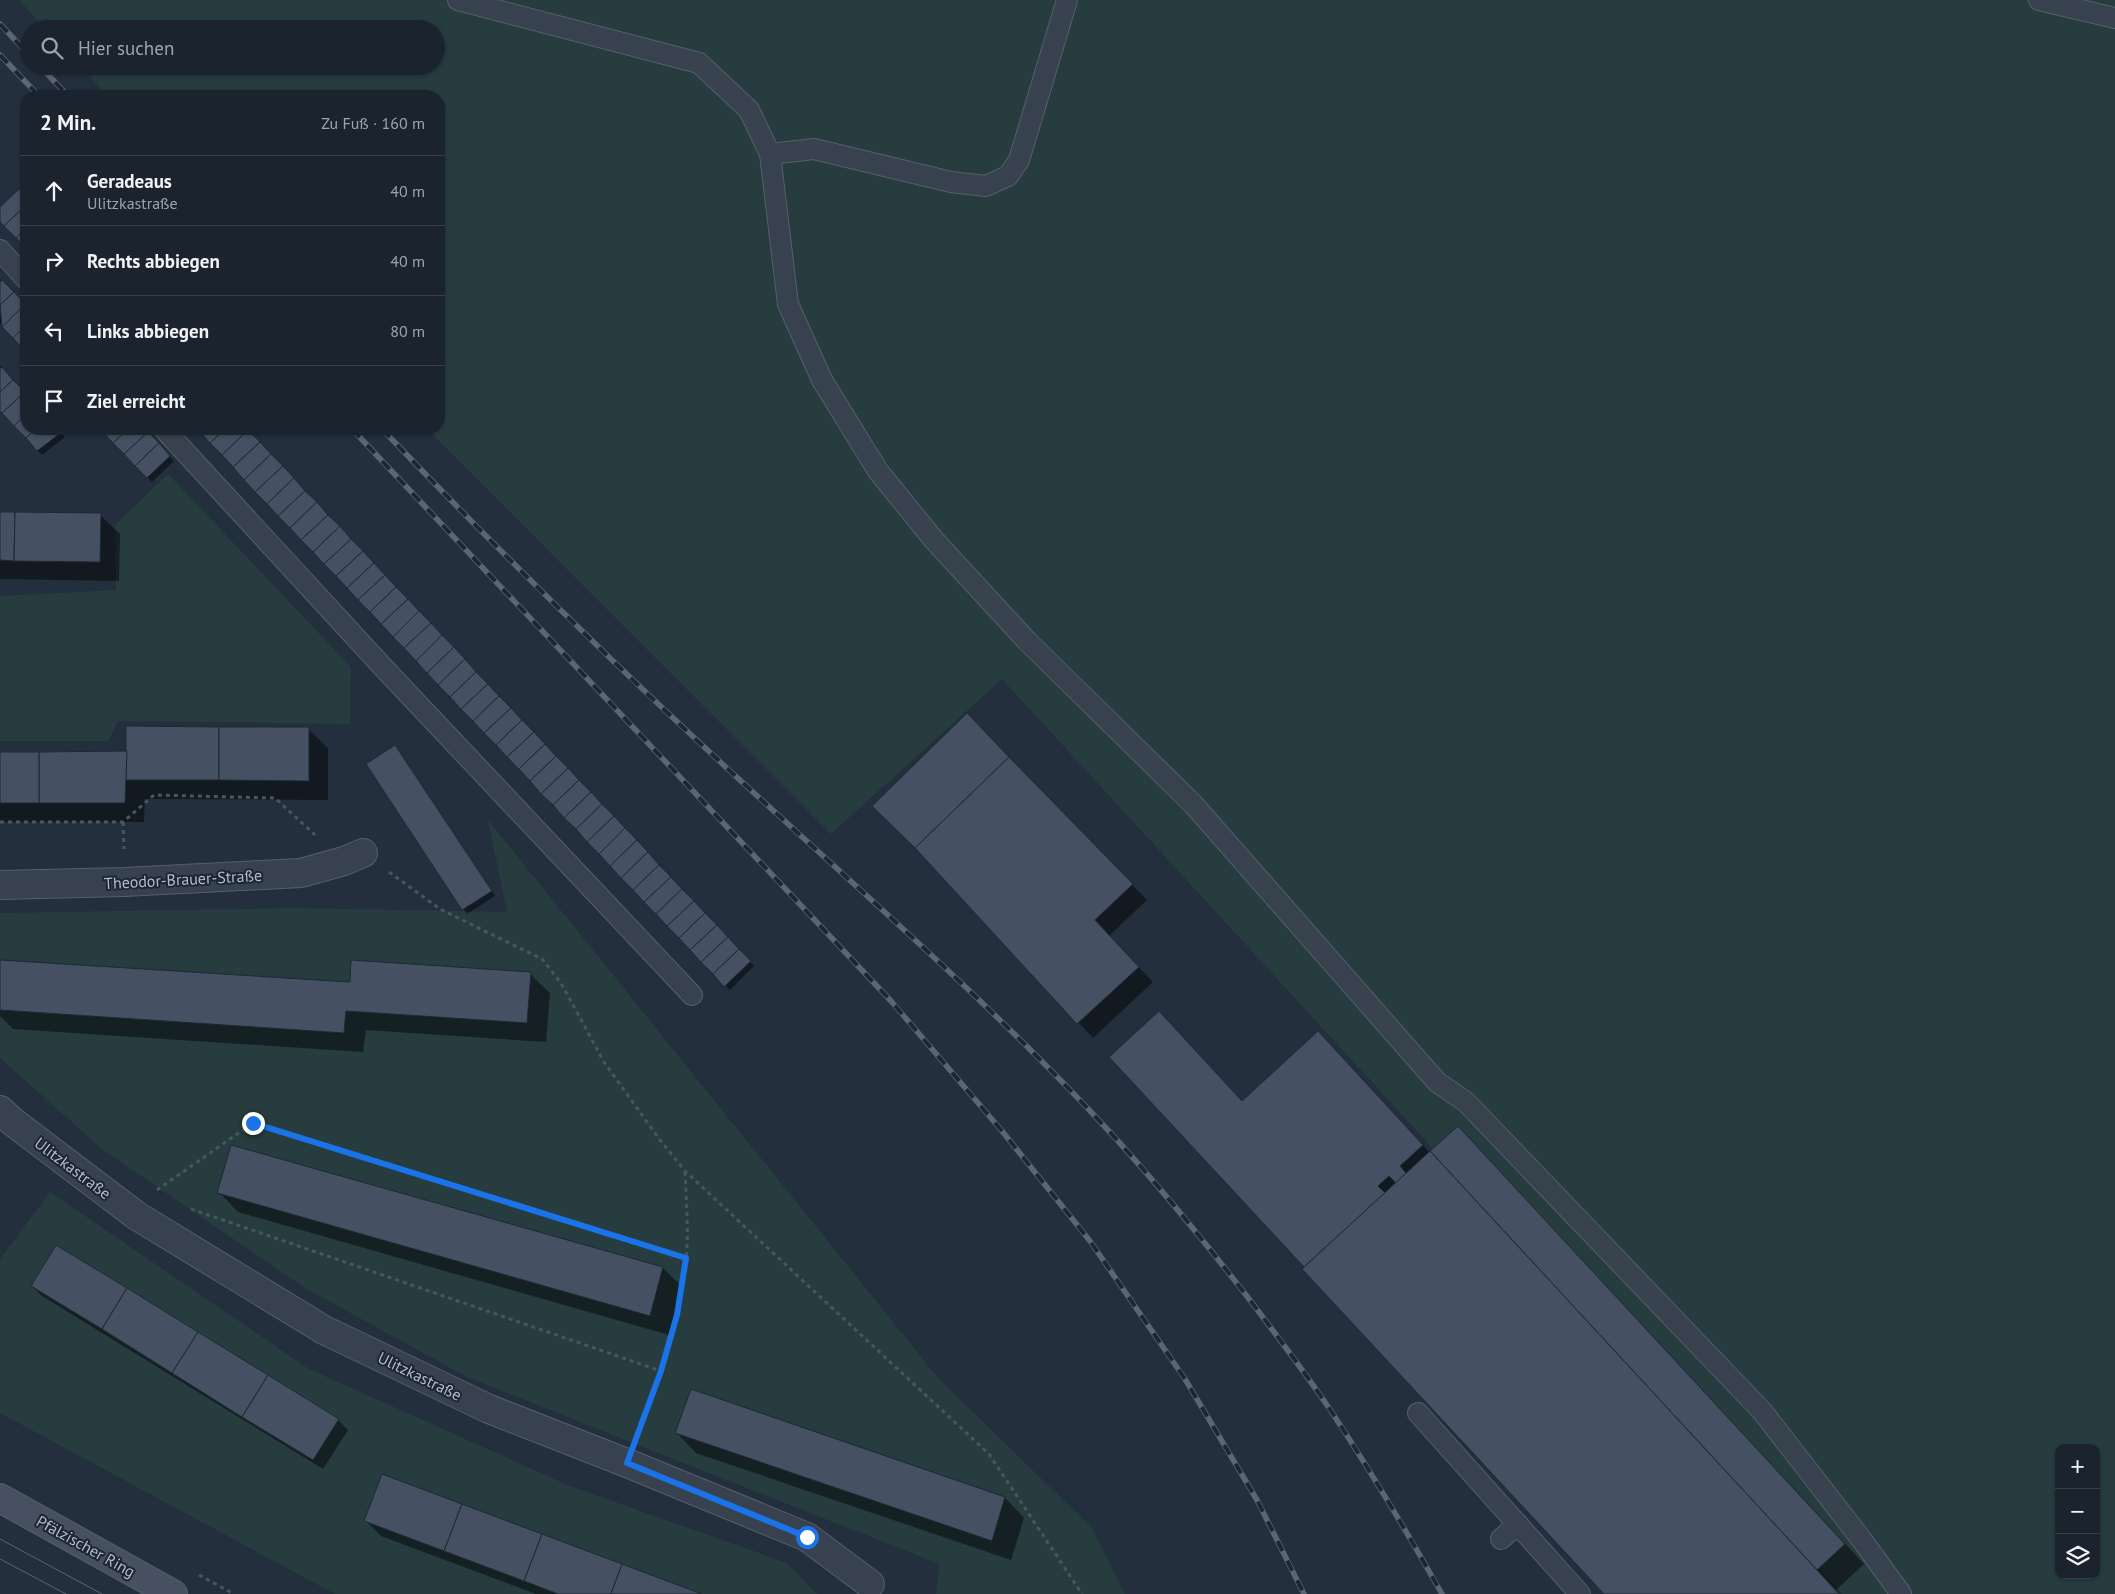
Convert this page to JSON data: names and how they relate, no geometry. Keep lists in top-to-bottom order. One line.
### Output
{"streets":{"main road":["Pfälzischer Ring"],"street":["Theodor-Brauer-Straße","Ulitzkastraße"]},"page":{"search":"Hier suchen","heading":["2 Min.","Zu Fuß · 160 m"],"list":[["Geradeaus","Ulitzkastraße","40 m"],["Rechts abbiegen","40 m"],["Links abbiegen","80 m"],"Ziel erreicht"],"map_buttons":["+","−"]}}
